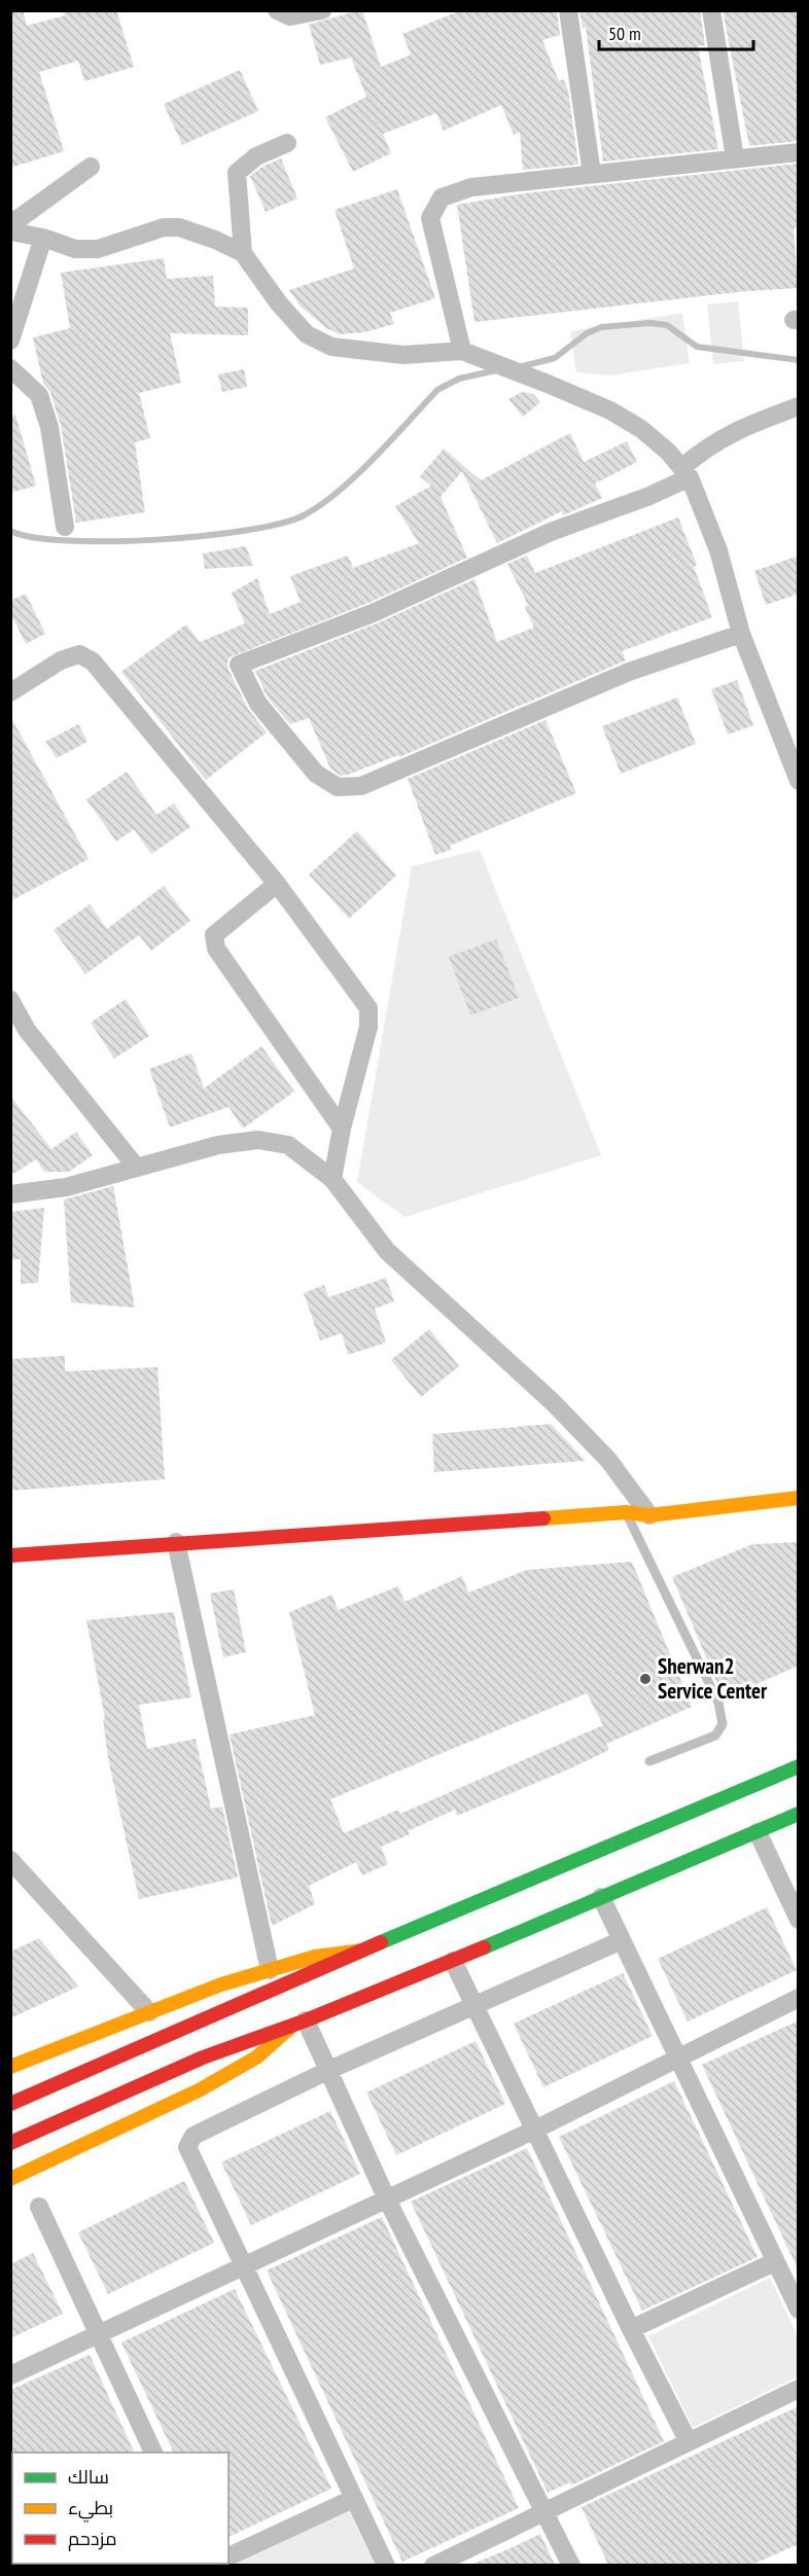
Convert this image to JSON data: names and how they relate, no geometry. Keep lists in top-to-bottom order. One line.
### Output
{"places":["Sherwan2 Service Center"],"legend":["سالك","بطيء","مزدحم"],"scale_bar":"50 m"}
